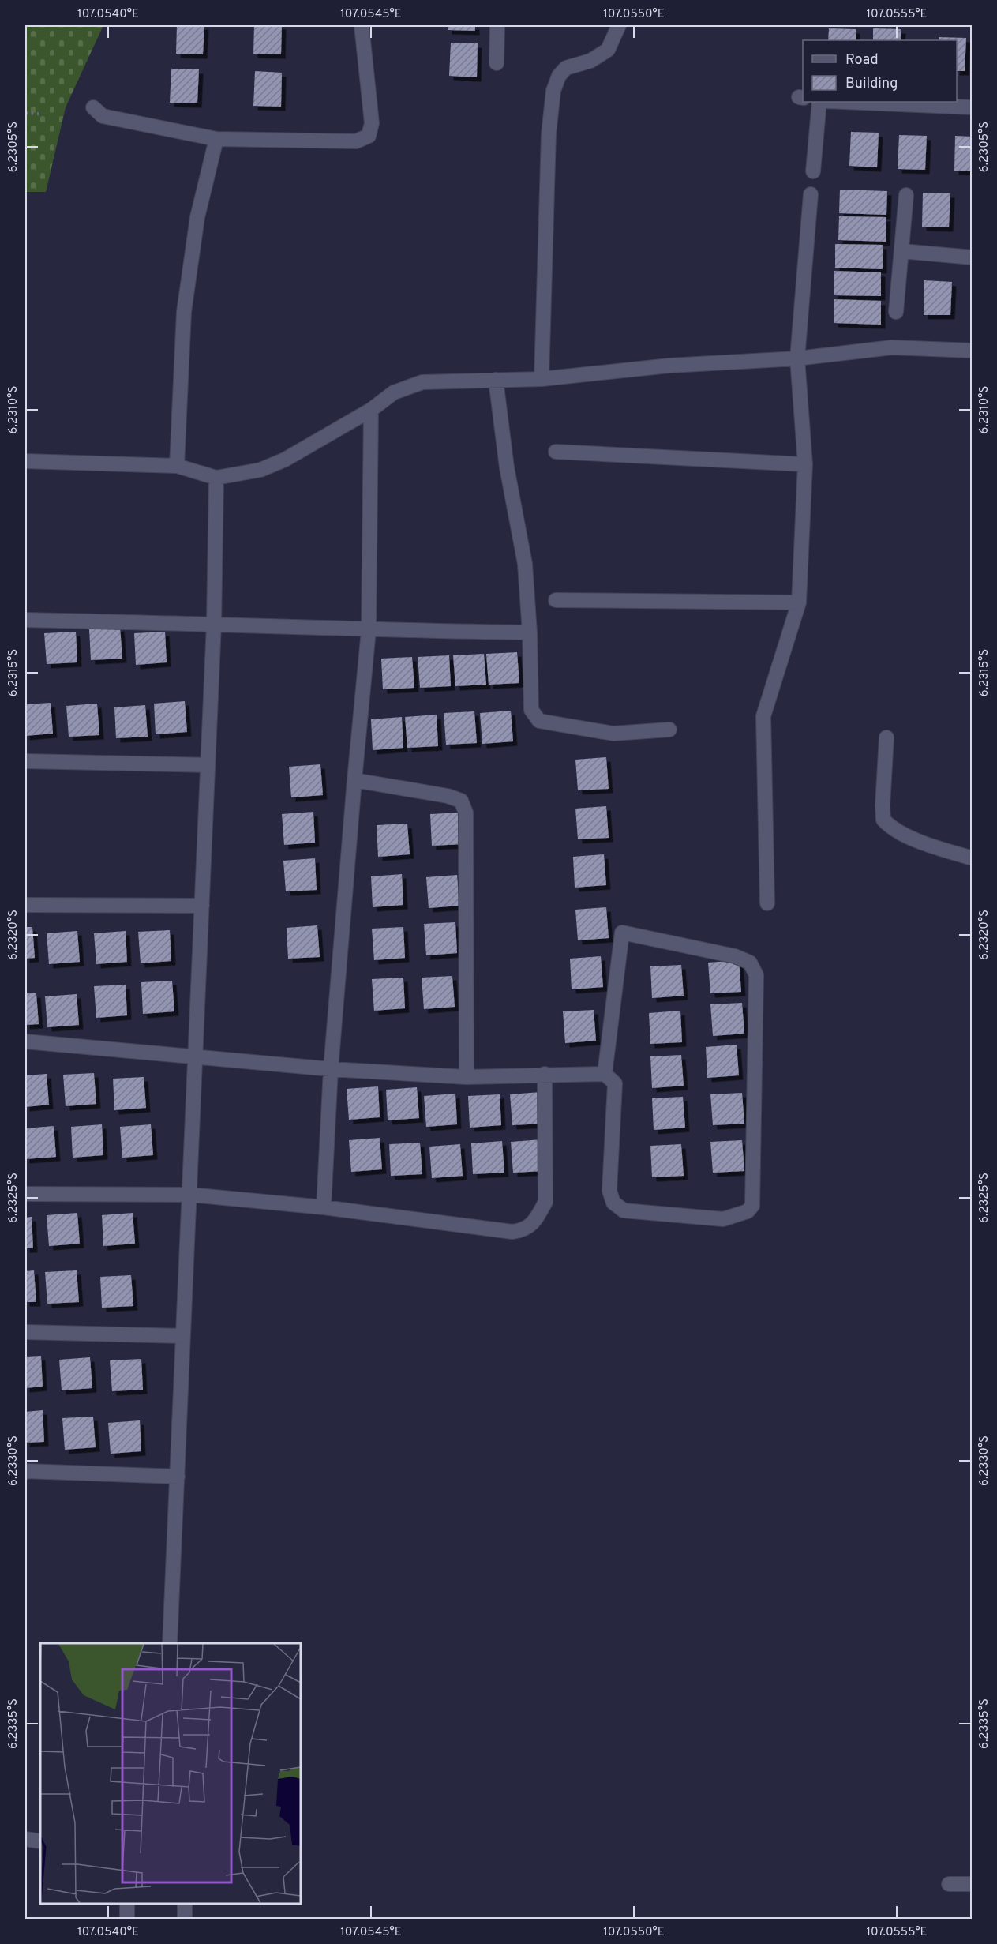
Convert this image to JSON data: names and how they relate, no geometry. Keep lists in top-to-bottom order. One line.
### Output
{"legend":["Road","Building"],"coordinates":["107.0540°E","107.0545°E","107.0550°E","107.0555°E","6.2305°S","6.2310°S","6.2315°S","6.2320°S","6.2325°S","6.2330°S","6.2335°S"]}
